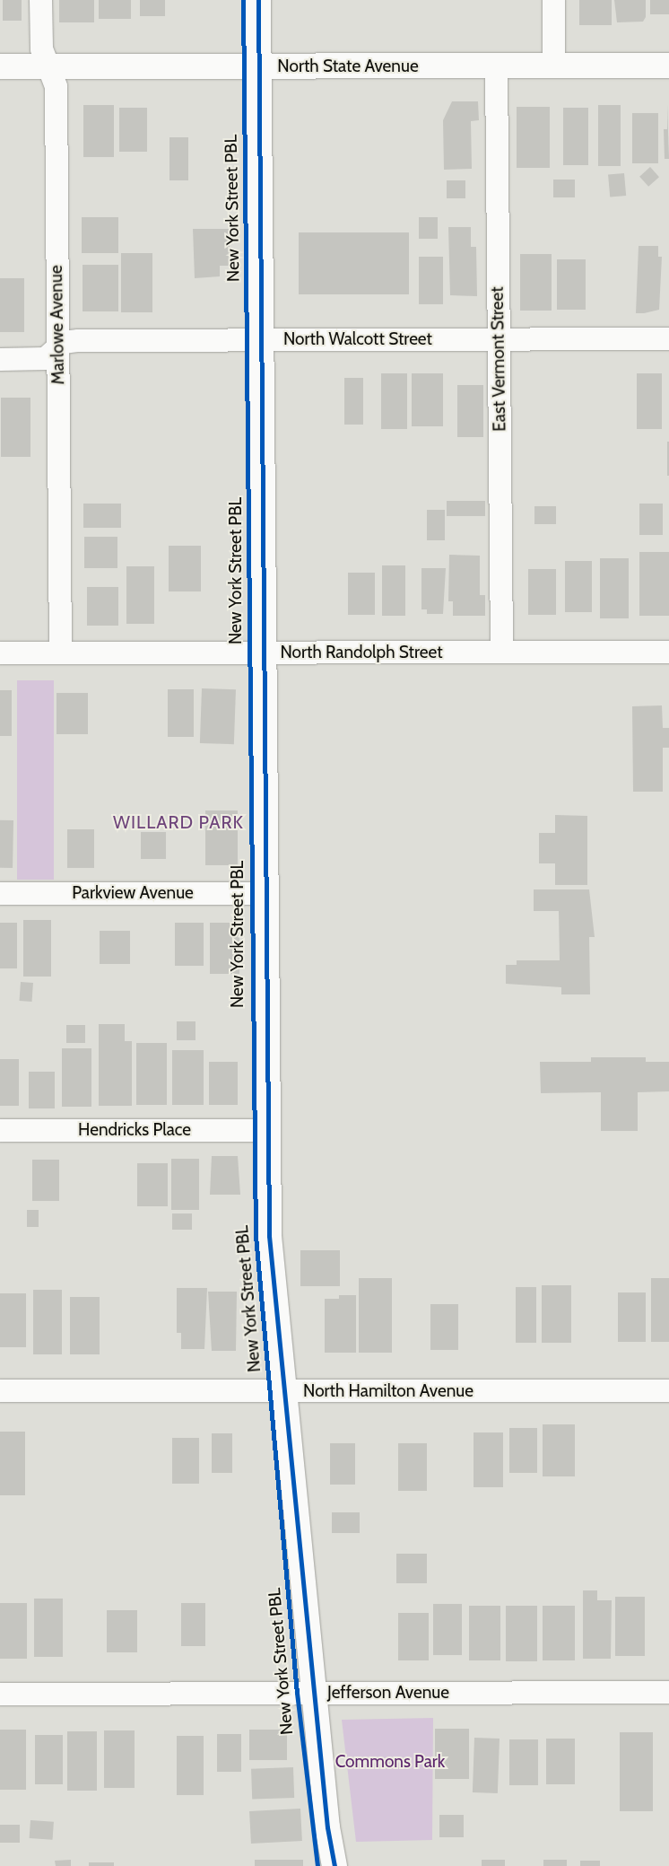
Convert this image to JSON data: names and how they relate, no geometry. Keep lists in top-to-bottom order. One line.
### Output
{"streets":{"main road":["North State Avenue"],"street":["Marlowe Avenue","North Walcott Street","East Vermont Street","North Randolph Street","Parkview Avenue","Hendricks Place","North Hamilton Avenue","Jefferson Avenue"],"cycle path":["New York Street PBL"]},"crossings":[["North State Avenue","Marlowe Avenue"],["North State Avenue","East Vermont Street"],["Marlowe Avenue","North Walcott Street"],["Marlowe Avenue","North Randolph Street"],["North Walcott Street","East Vermont Street"],["East Vermont Street","North Randolph Street"]],"districts":["WILLARD PARK"],"parks":["Commons Park"]}
